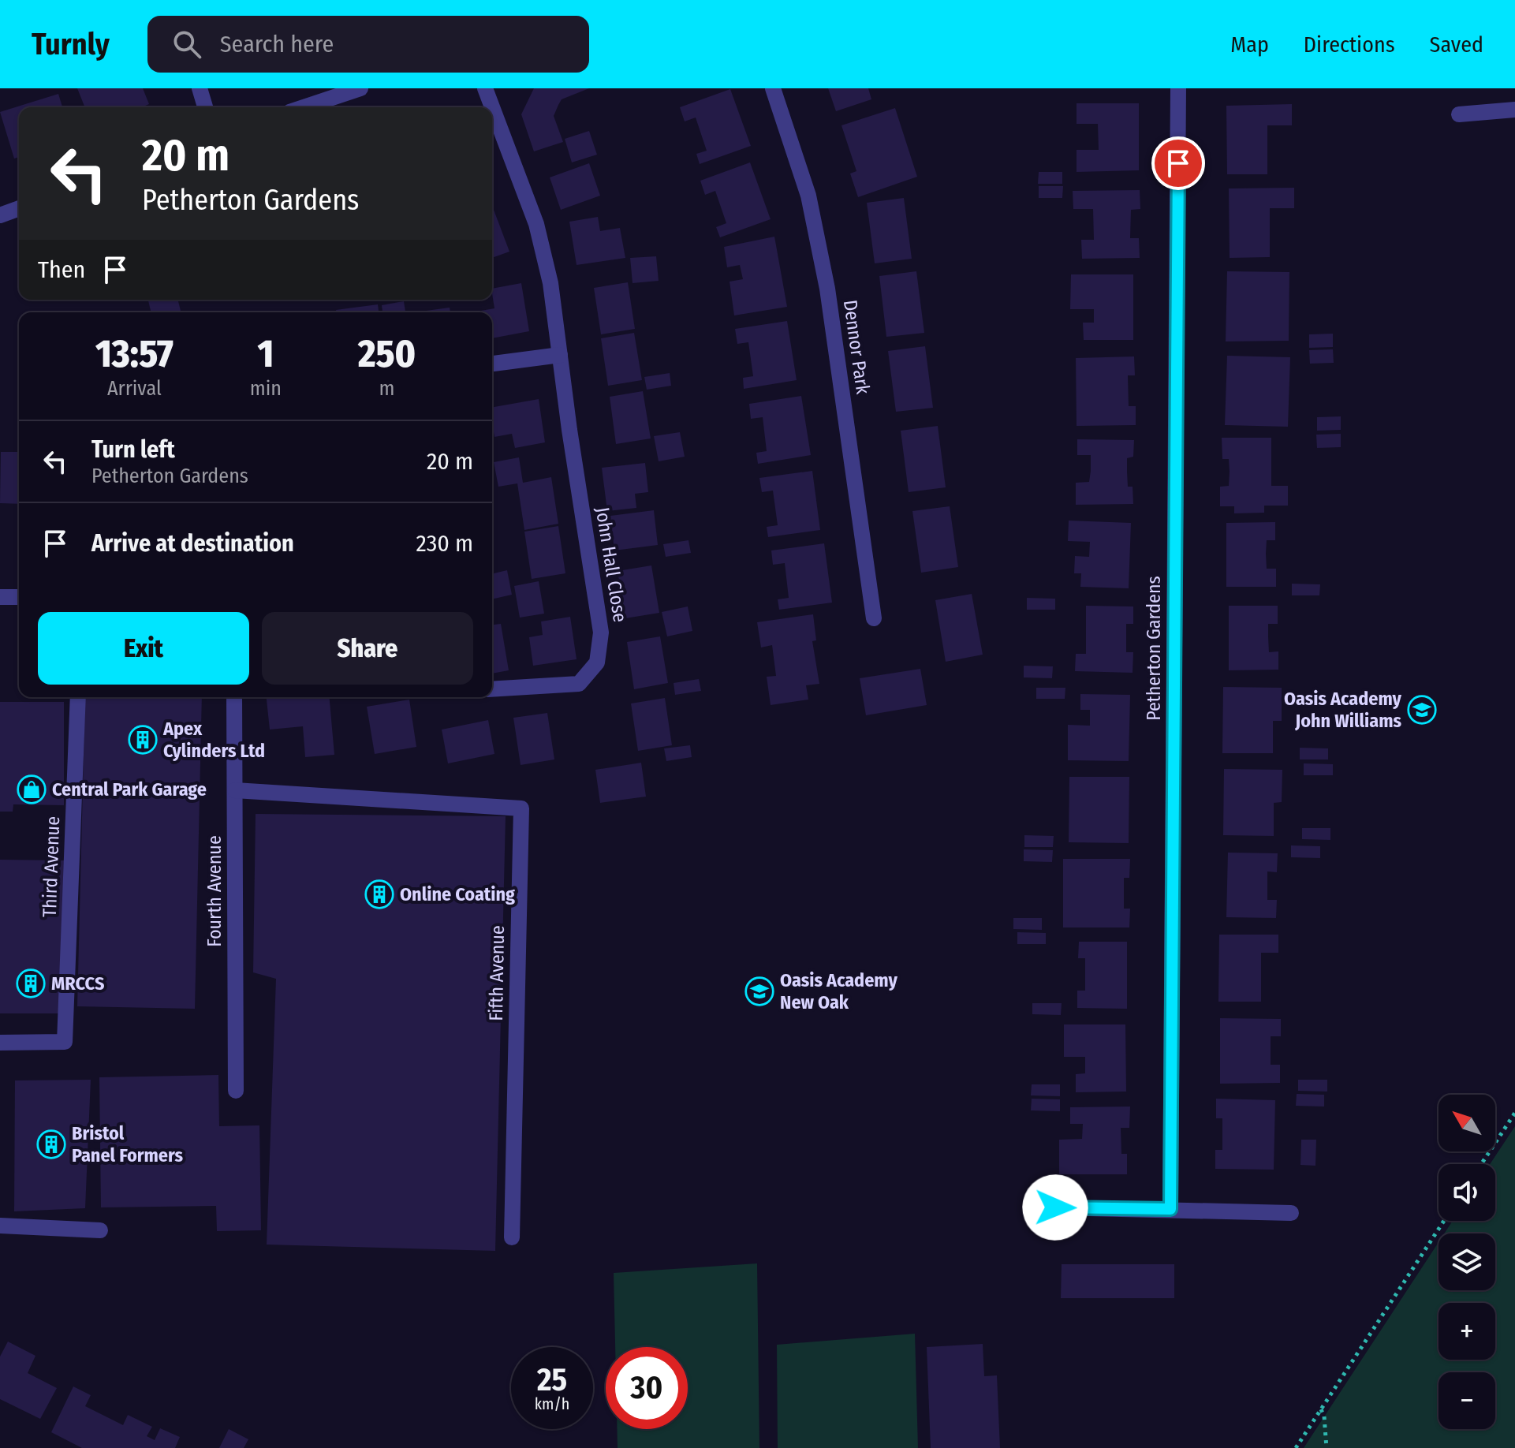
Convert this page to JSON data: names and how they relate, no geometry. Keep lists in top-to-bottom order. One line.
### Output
{"streets":{"street":["Dennor Park","John Hall Close","Petherton Gardens","Third Avenue","Fourth Avenue","Fifth Avenue"]},"crossings":[["Fourth Avenue","Fifth Avenue"]],"places":{"school or university":["Oasis Academy John Williams","Oasis Academy New Oak"],"building":["Apex Cylinders Ltd","Online Coating","MRCCS","Bristol Panel Formers"],"shop":["Central Park Garage"]},"north":"top left","page":{"header":"Turnly","search":"Search here","nav":["Map","Directions","Saved"],"turn":["20 m","Petherton Gardens"],"then":"Then","eta":["13:57","Arrival","1","min","250","m"],"list":[{"name":"Turn left","note":"Petherton Gardens","value":"20 m"},{"name":"Arrive at destination","value":"230 m"}],"buttons":["Exit","Share"],"map_buttons":["+","−"],"speed":"25 km/h","limit":"30"}}
